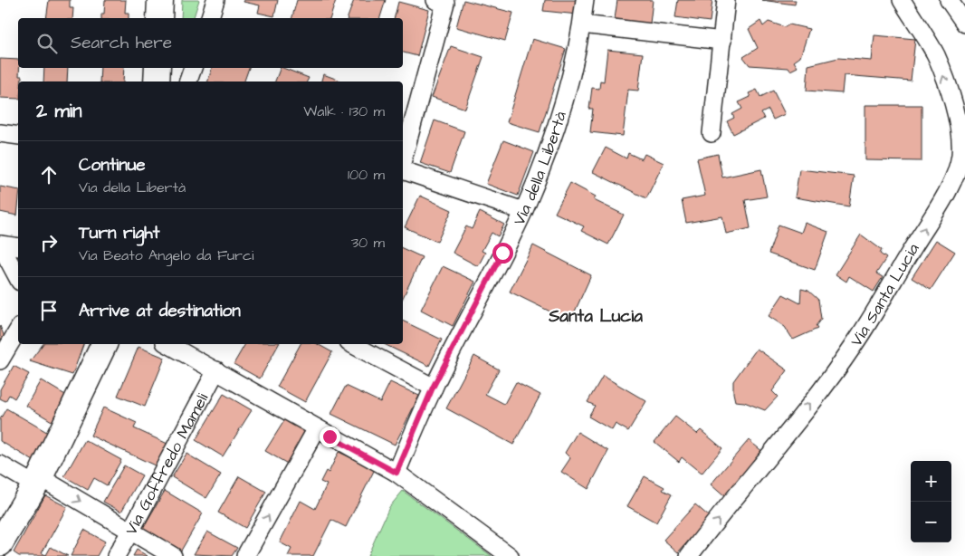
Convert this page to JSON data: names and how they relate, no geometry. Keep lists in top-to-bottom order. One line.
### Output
{"streets":{"street":["Via della Libertà","Via Santa Lucia","Via Goffredo Mameli"]},"one_way":["Via Santa Lucia"],"districts":["Santa Lucia"],"page":{"search":"Search here","heading":["2 min","Walk · 130 m"],"list":[["Continue","Via della Libertà","100 m"],["Turn right","Via Beato Angelo da Furci","30 m"],"Arrive at destination"],"map_buttons":["+","−"]}}
